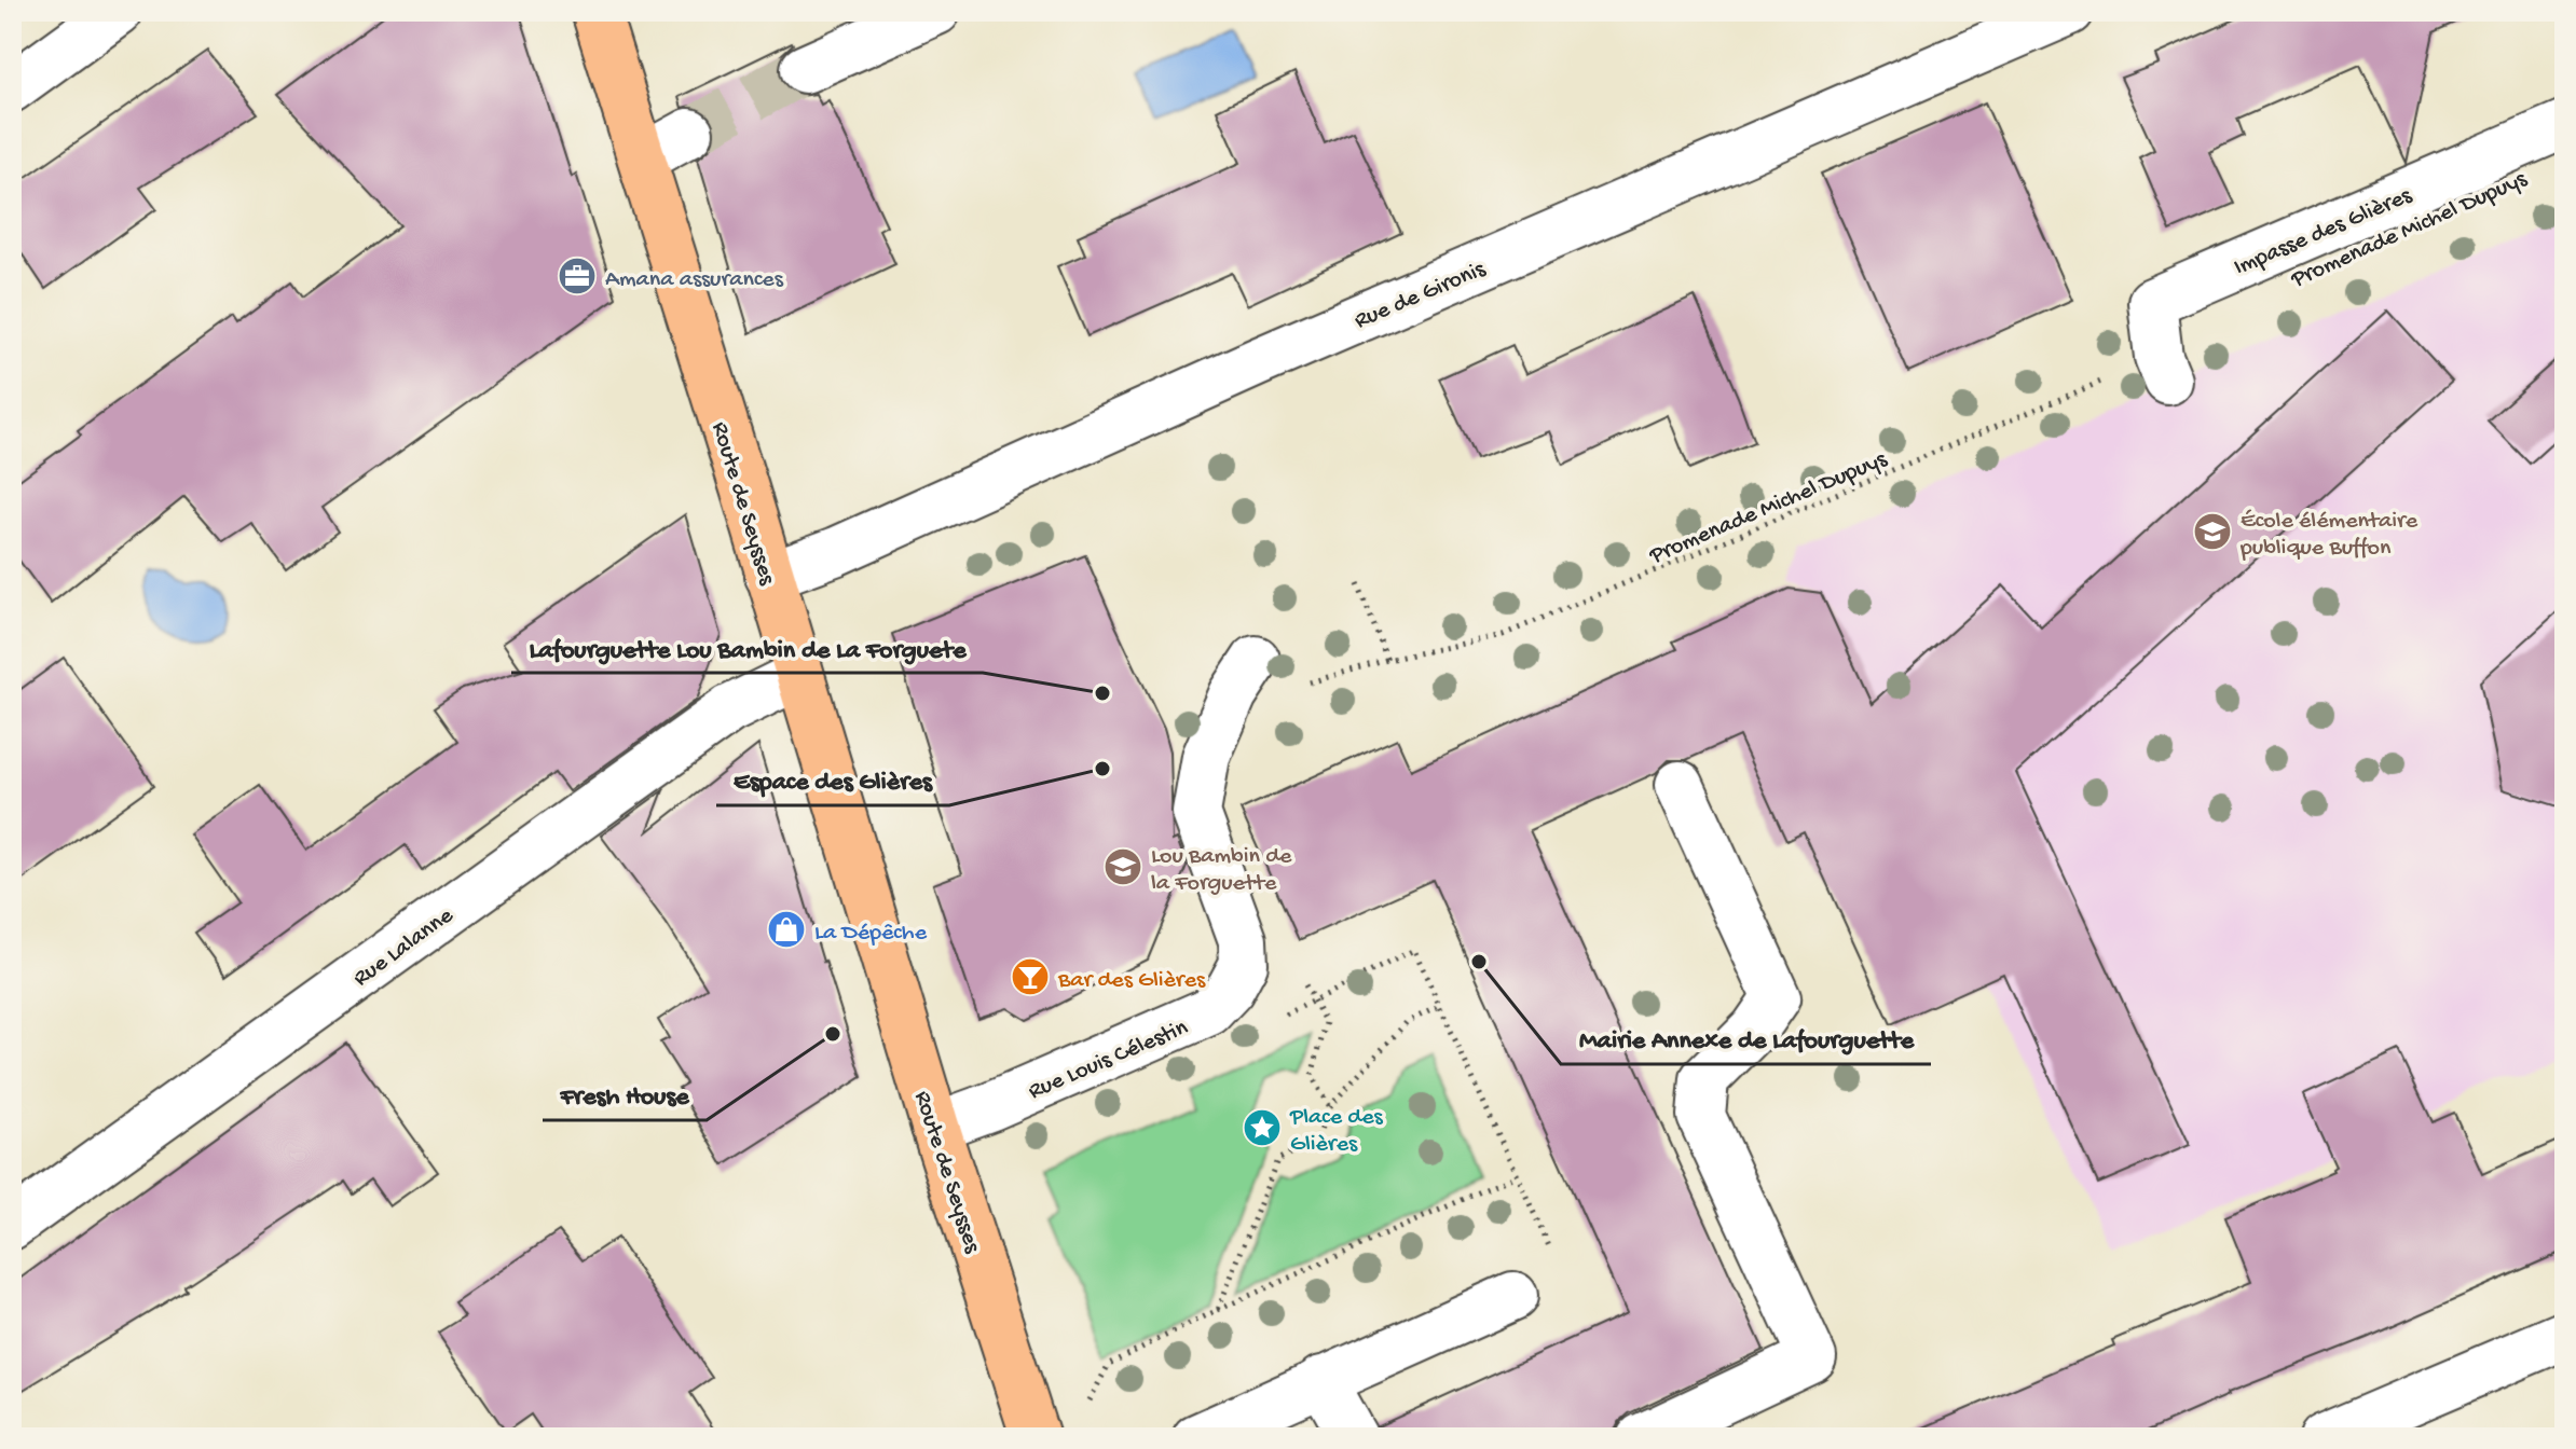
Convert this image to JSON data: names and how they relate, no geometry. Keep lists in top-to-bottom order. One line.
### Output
{"streets":{"main road":["Route de Seysses"],"street":["Impasse des Glières","Rue de Gironis","Rue Lalanne","Rue Louis Célestin"],"path":["Promenade Michel Dupuys"]},"crossings":[["Promenade Michel Dupuys","Impasse des Glières"],["Rue de Gironis","Route de Seysses"],["Route de Seysses","Rue Lalanne"],["Route de Seysses","Rue Louis Célestin"]],"places":{"office":["Amana assurances"],"school or university":["École élémentaire publique Buffon","Lou Bambin de la Forguette"],"other":["Lafourguette Lou Bambin de La Forguete","Espace des Glières","Mairie Annexe de Lafourguette","Fresh House"],"shop":["La Dépêche"],"bar":["Bar des Glières"],"place":["Place des Glières"]}}
